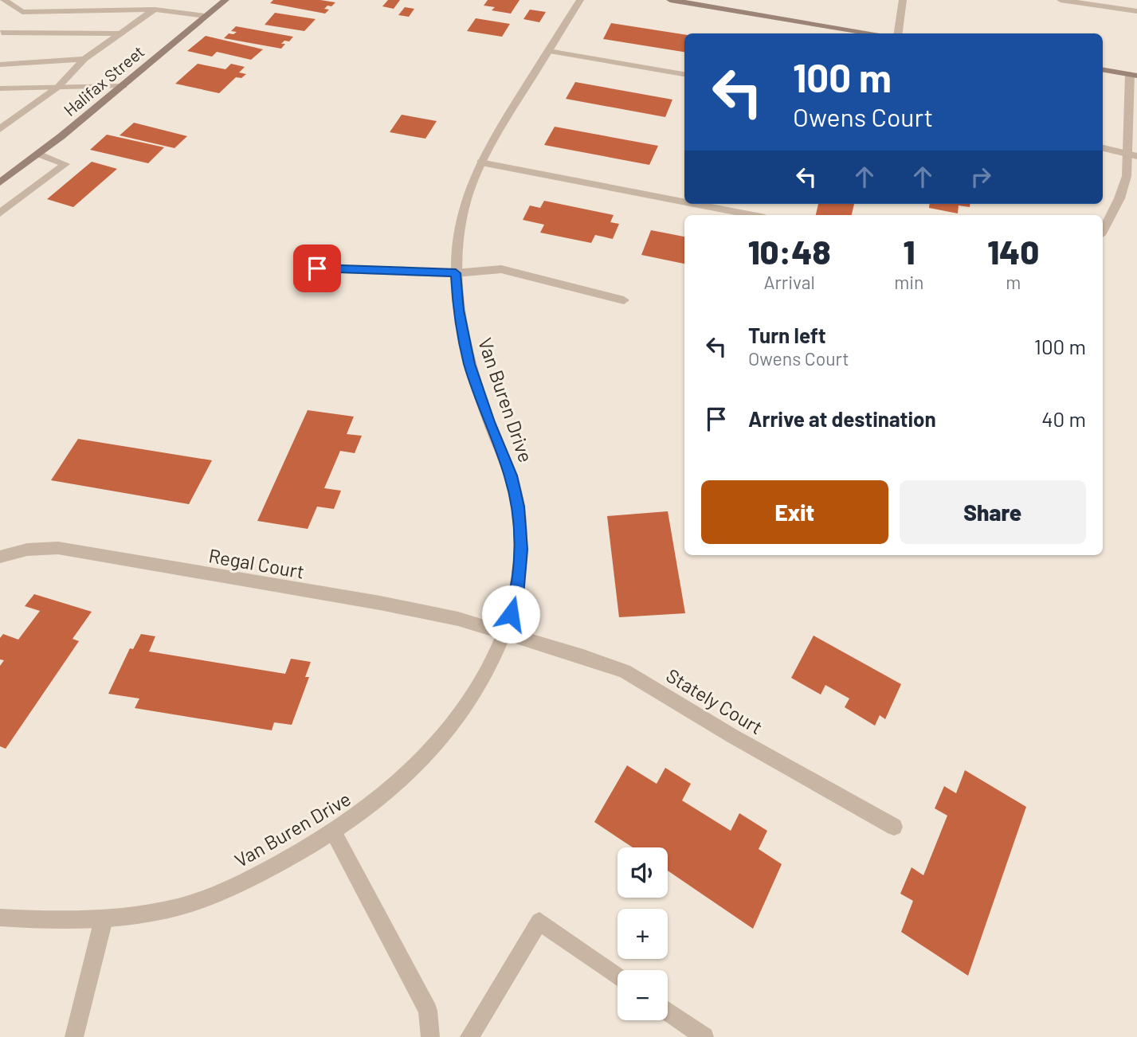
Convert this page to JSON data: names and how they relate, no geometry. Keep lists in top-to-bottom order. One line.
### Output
{"streets":{"main road":["Halifax Street"],"street":["Van Buren Drive","Regal Court","Stately Court"]},"crossings":[["Van Buren Drive","Regal Court"],["Van Buren Drive","Stately Court"],["Regal Court","Stately Court"]],"page":{"turn":["100 m","Owens Court"],"eta":["10:48","Arrival","1","min","140","m"],"list":[{"name":"Turn left","note":"Owens Court","value":"100 m"},{"name":"Arrive at destination","value":"40 m"}],"buttons":["Exit","Share"],"map_buttons":["+","−"]}}
